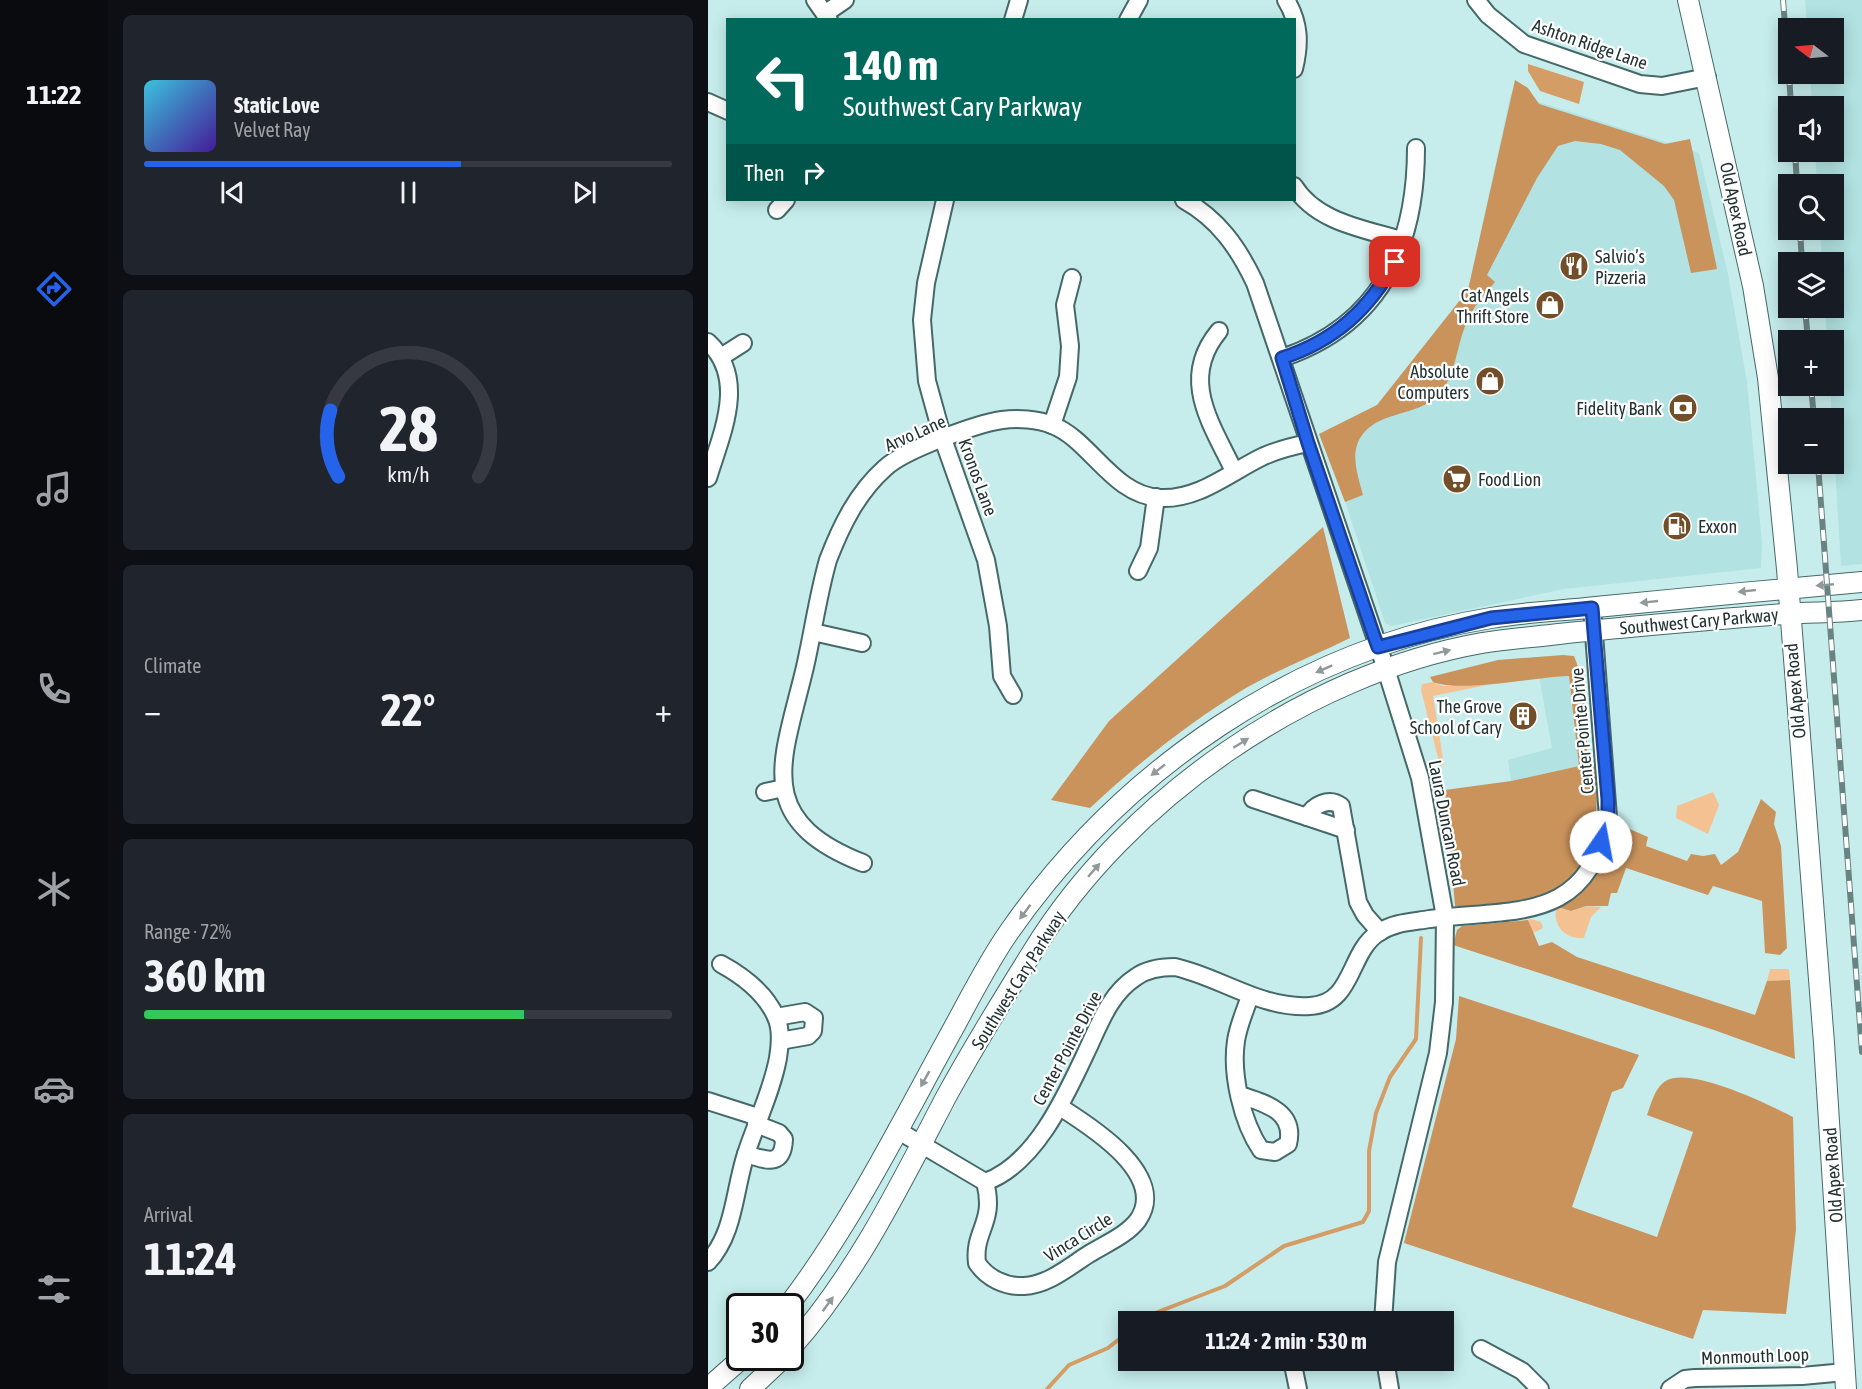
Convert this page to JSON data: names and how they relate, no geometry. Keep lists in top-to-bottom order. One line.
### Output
{"streets":{"main road":["Old Apex Road","Southwest Cary Parkway"],"street":["Ashton Ridge Lane","Arvo Lane","Kronos Lane","Center Pointe Drive","Laura Duncan Road","Vinca Circle","Monmouth Loop"]},"crossings":[["Ashton Ridge Lane","Old Apex Road"],["Old Apex Road","Southwest Cary Parkway"],["Old Apex Road","Monmouth Loop"],["Arvo Lane","Kronos Lane"],["Arvo Lane","Laura Duncan Road"],["Southwest Cary Parkway","Center Pointe Drive"],["Southwest Cary Parkway","Laura Duncan Road"],["Center Pointe Drive","Laura Duncan Road"],["Center Pointe Drive","Vinca Circle"]],"places":{"restaurant":["Salvio’s Pizzeria"],"shop":["Cat Angels Thrift Store","Absolute Computers"],"bank":["Fidelity Bank"],"supermarket":["Food Lion"],"fuel station":["Exxon"],"building":["The Grove School of Cary"]},"north":"left","page":{"tabs":"11:22","map_buttons":["+","−"],"turn":["140 m","Southwest Cary Parkway"],"song":["Static Love","Velvet Ray"],"then":"Then","tile":["Climate",["Range · 72%","360 km"],["Arrival","11:24"]],"heat":["−","22°","+"],"limit":"30","trip":"11:24 · 2 min · 530 m","gauge":["28","km/h"]}}
